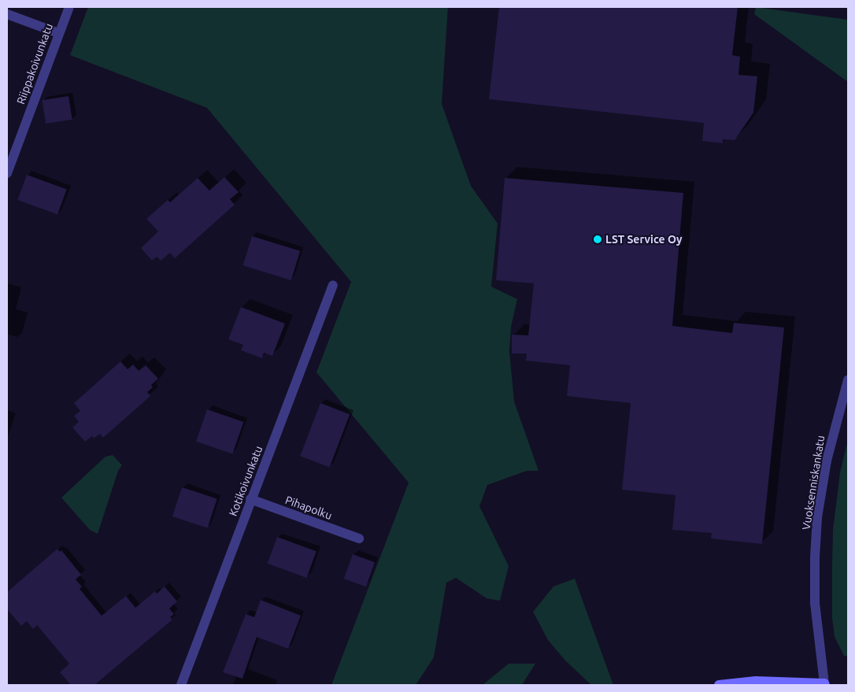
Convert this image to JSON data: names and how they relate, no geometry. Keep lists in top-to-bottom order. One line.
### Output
{"streets":{"street":["Riippakoivunkatu","Kotikoivunkatu","Vuoksenniskankatu","Pihapolku"]},"crossings":[["Kotikoivunkatu","Pihapolku"]],"places":["LST Service Oy"]}
